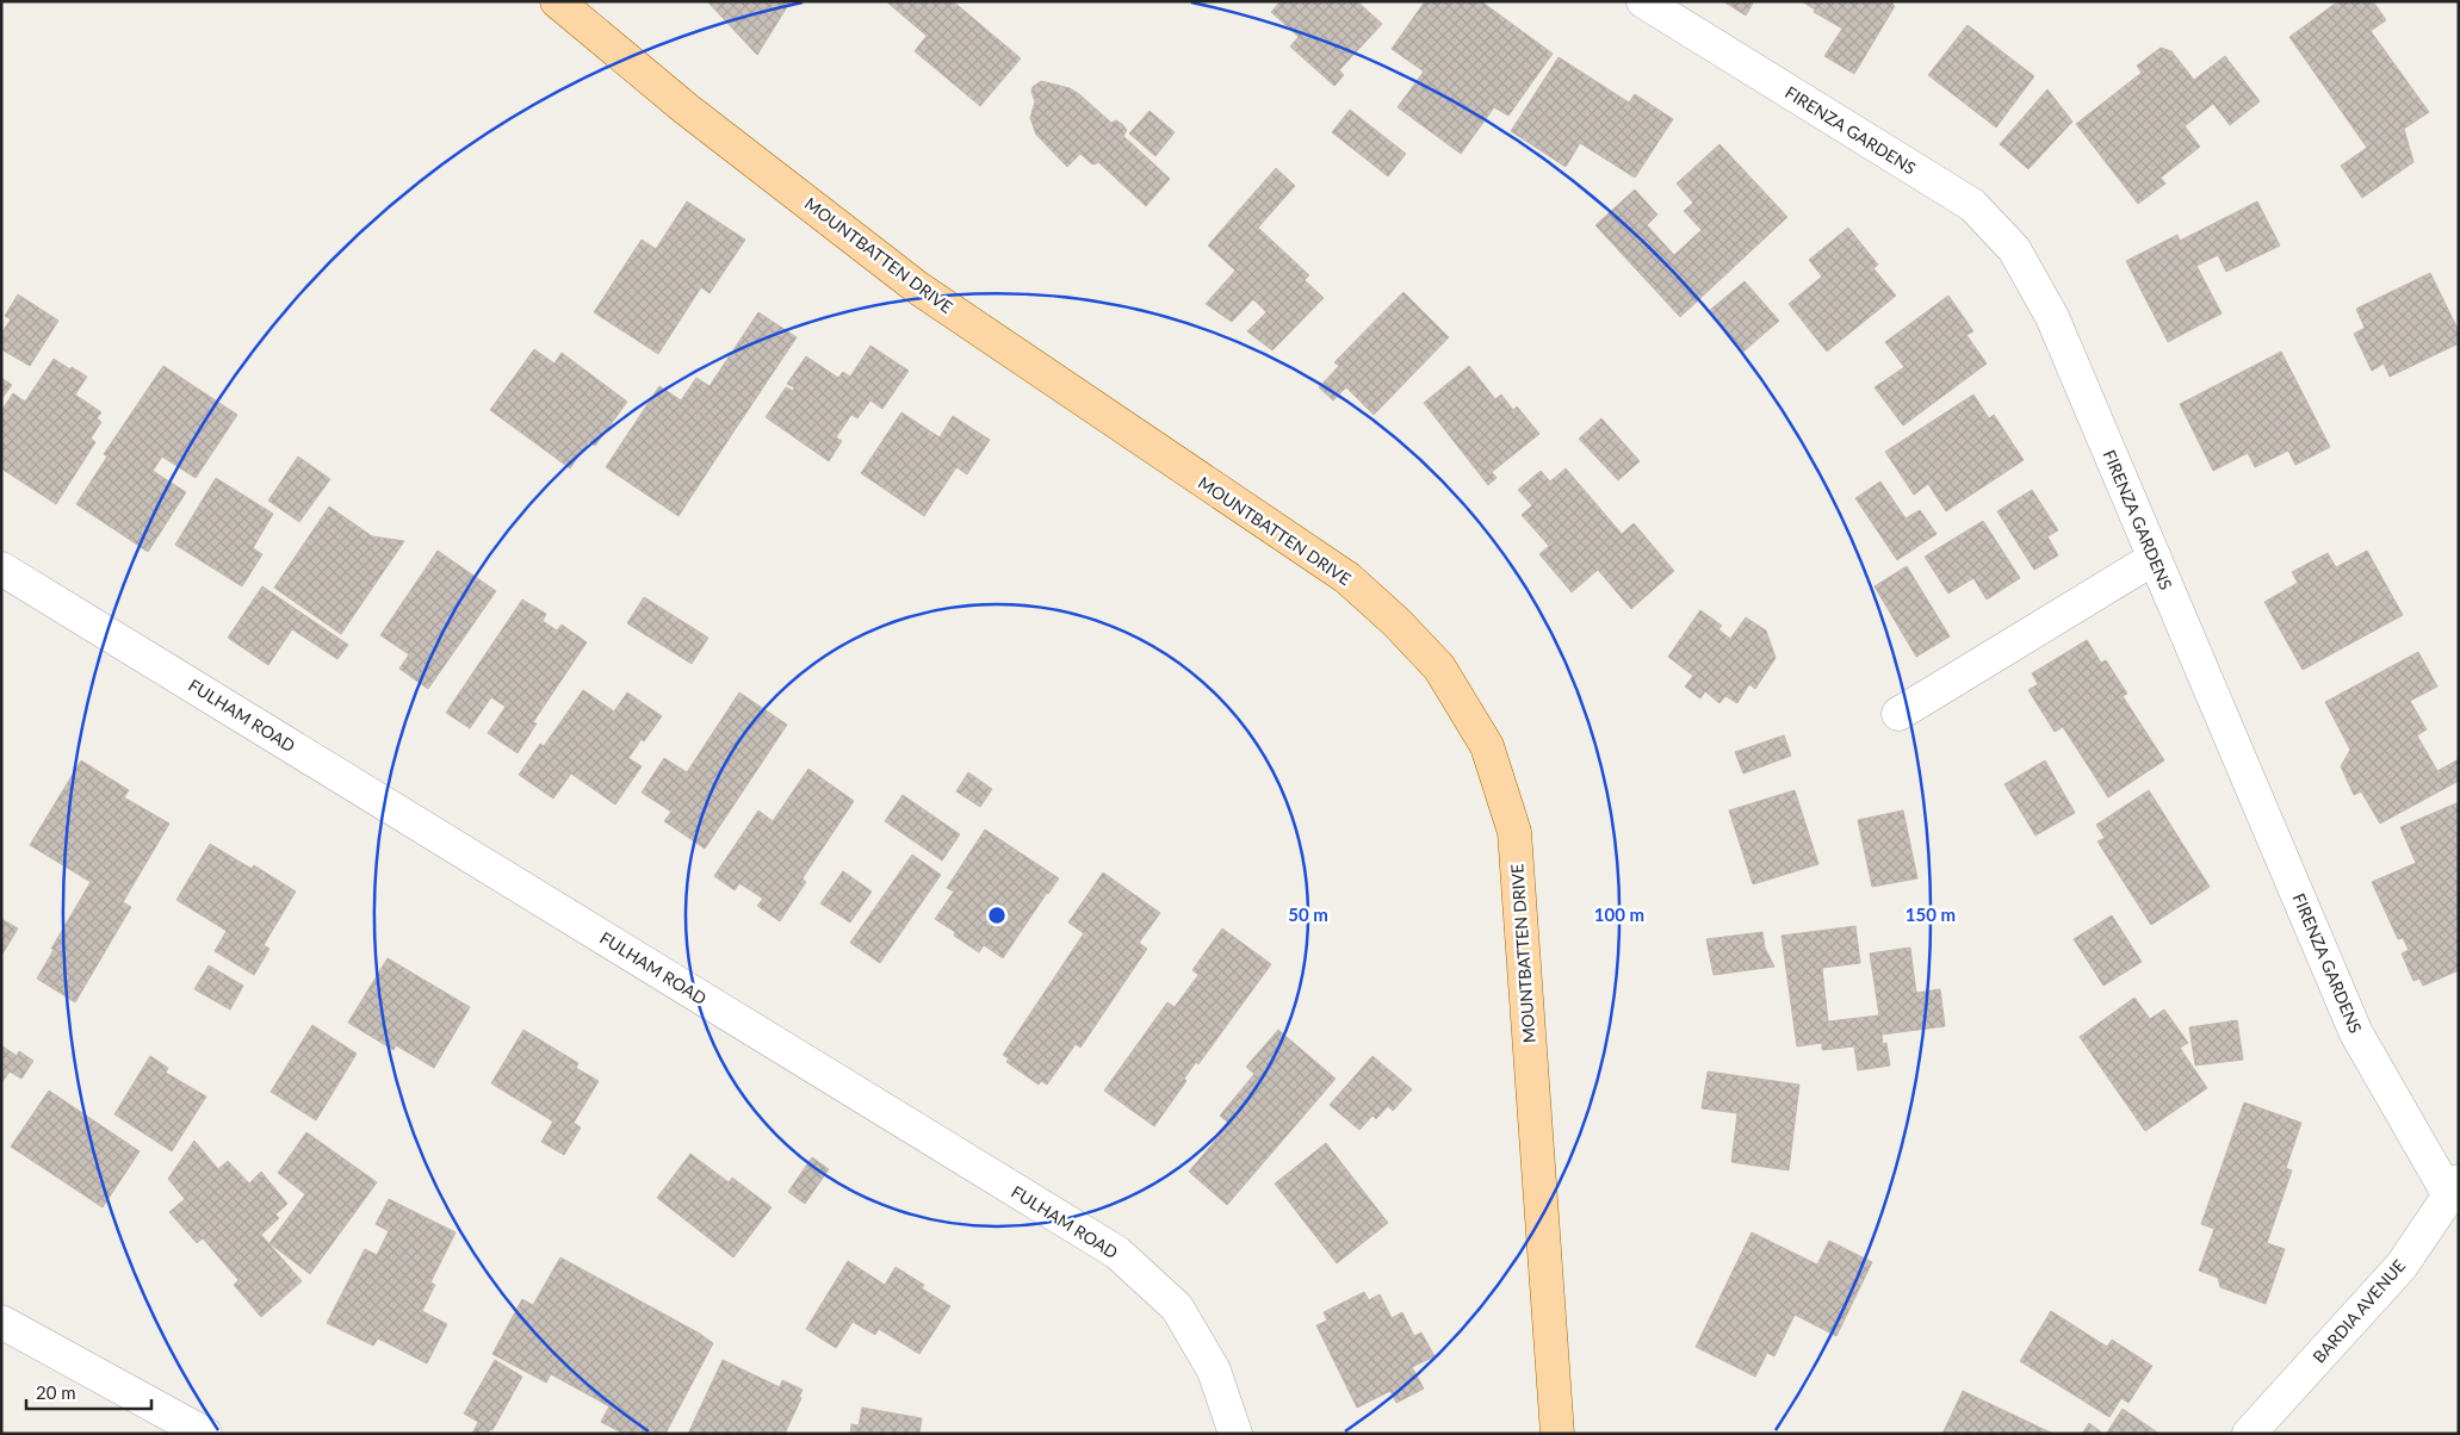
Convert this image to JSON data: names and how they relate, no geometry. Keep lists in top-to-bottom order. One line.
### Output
{"streets":{"main road":["MOUNTBATTEN DRIVE"],"street":["FIRENZA GARDENS","FULHAM ROAD","BARDIA AVENUE"]},"crossings":[["FIRENZA GARDENS","BARDIA AVENUE"]],"scale_bar":"20 m","rings":["50 m","100 m","150 m"]}
